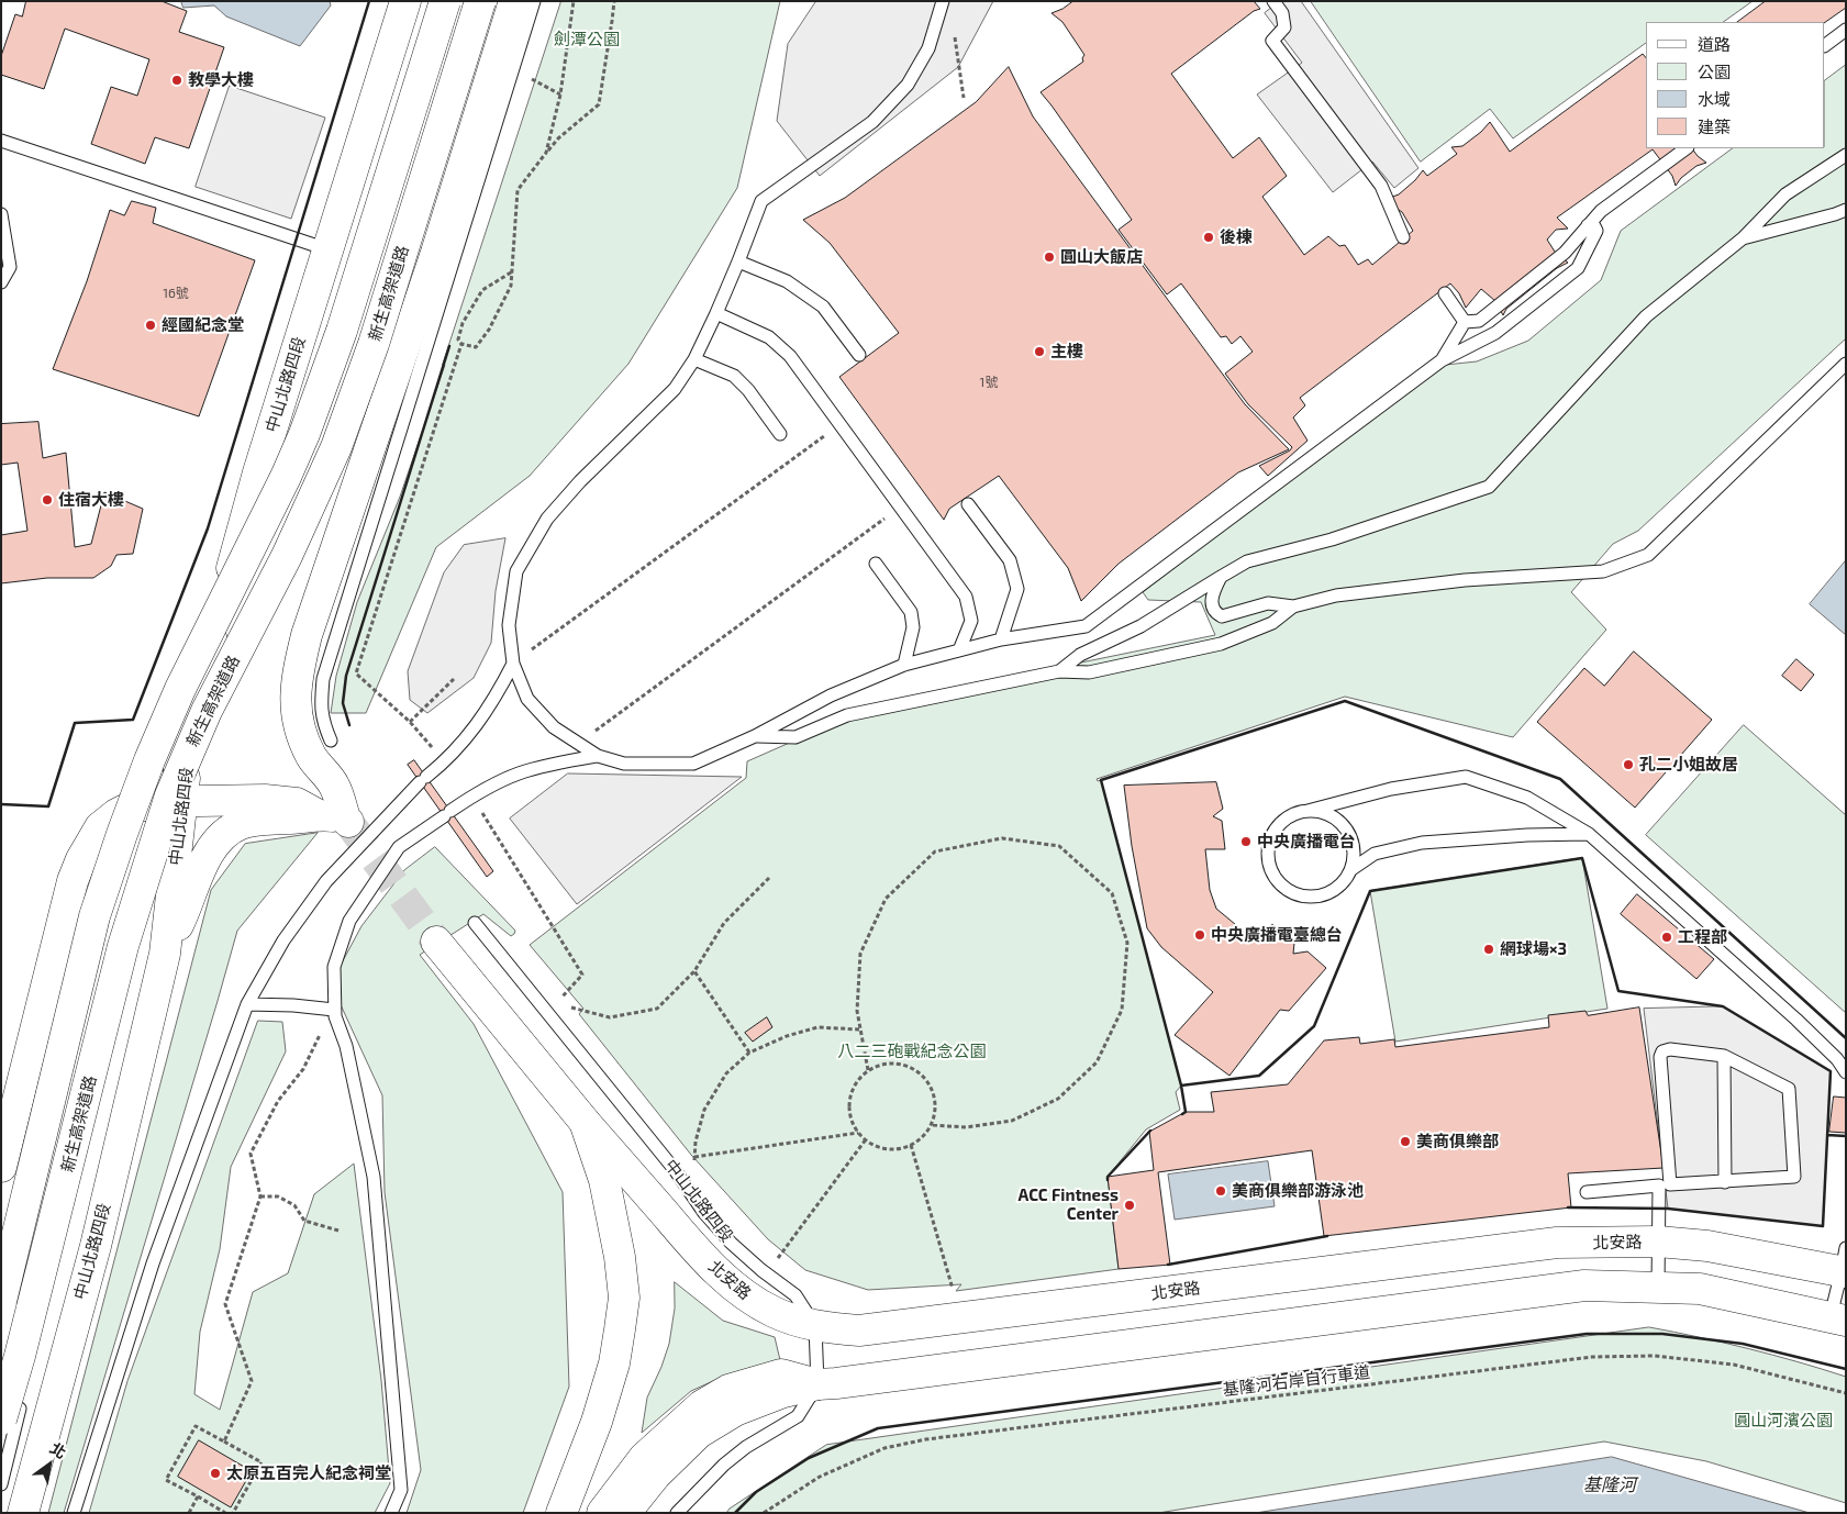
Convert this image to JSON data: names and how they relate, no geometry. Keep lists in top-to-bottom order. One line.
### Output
{"streets":{"main road":["新生高架道路","中山北路四段","北安路"],"path":["基隆河右岸自行車道"]},"crossings":[["中山北路四段","北安路"]],"water":["基隆河"],"parks":["劍潭公園","八二三砲戰紀念公園","圓山河濱公園"],"places":["教學大樓","後棟","圓山大飯店","經國紀念堂","主樓","住宿大樓","孔二小姐故居","中央廣播電台","中央廣播電臺總台","工程部","網球場×3","美商俱樂部","美商俱樂部游泳池","ACC Fintness Center","太原五百完人紀念祠堂"],"house_numbers":["16號","1號"],"legend":["道路","公園","水域","建築"],"north":"top right"}
